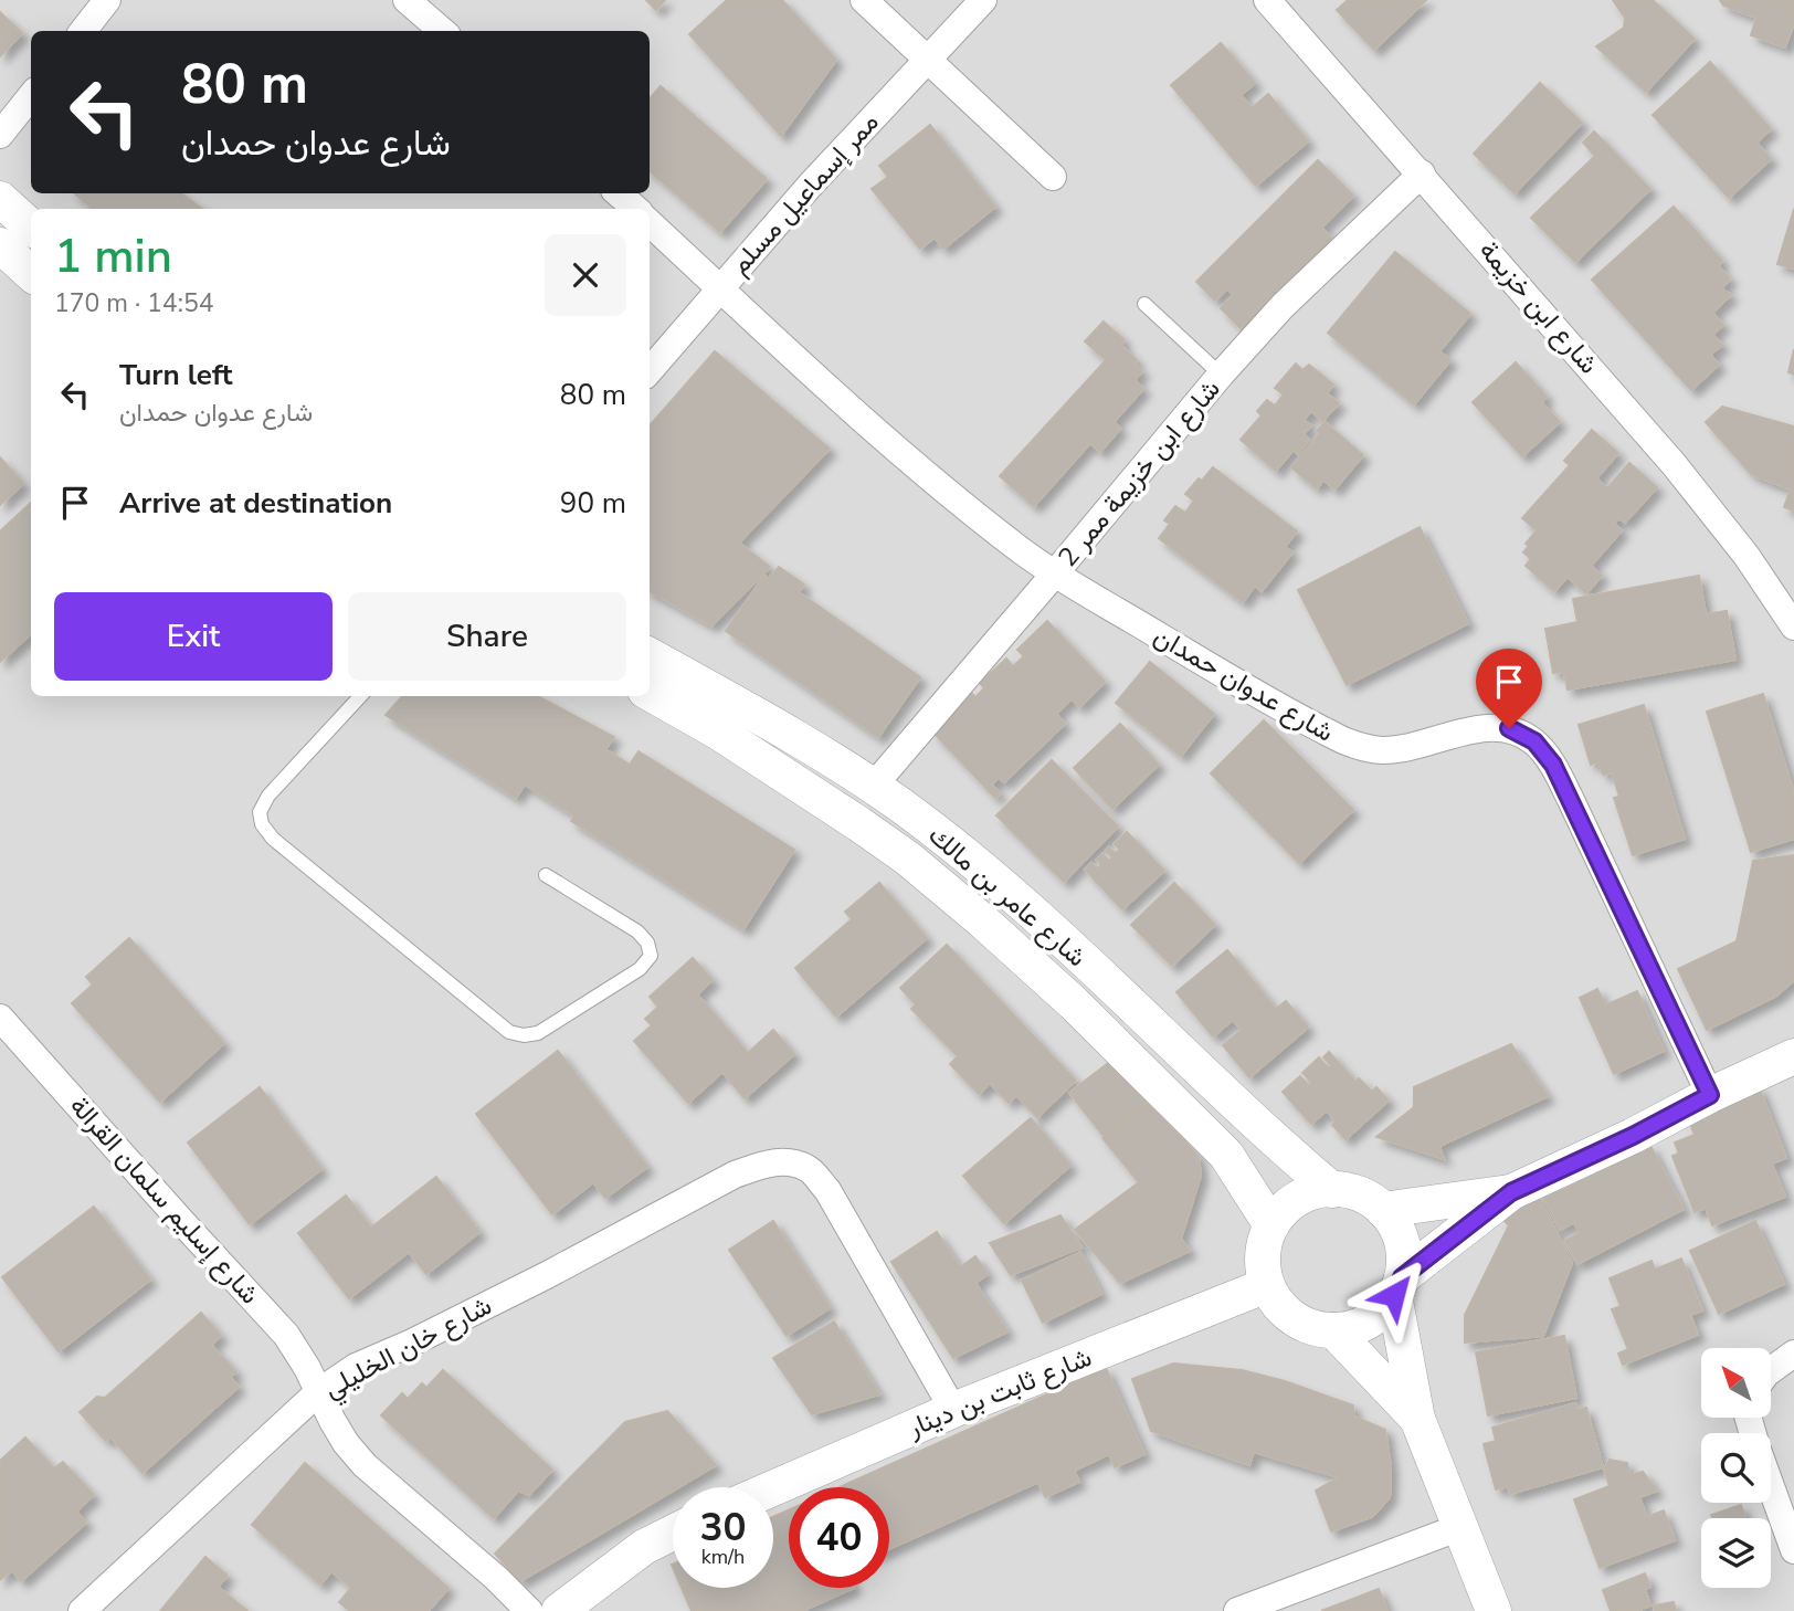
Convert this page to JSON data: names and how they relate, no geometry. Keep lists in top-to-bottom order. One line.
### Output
{"streets":{"street":["ممر إسماعيل مسلم","شارع ابن خزيمة","شارع ابن خزيمة ممر 2","شارع عدوان حمدان","شارع عامر بن مالك","شارع إسليم سلمان القرالة","شارع خان الخليلي","شارع ثابت بن دينار"]},"crossings":[["ممر إسماعيل مسلم","شارع عدوان حمدان"],["شارع ابن خزيمة","شارع ابن خزيمة ممر 2"],["شارع ابن خزيمة ممر 2","شارع عدوان حمدان"],["شارع ابن خزيمة ممر 2","شارع عامر بن مالك"],["شارع عامر بن مالك","شارع ثابت بن دينار"],["شارع إسليم سلمان القرالة","شارع خان الخليلي"],["شارع خان الخليلي","شارع ثابت بن دينار"]],"north":"top left","page":{"turn":["80 m","شارع عدوان حمدان"],"heading":["1 min","170 m · 14:54"],"list":[{"name":"Turn left","note":"شارع عدوان حمدان","value":"80 m"},{"name":"Arrive at destination","value":"90 m"}],"buttons":["Exit","Share"],"speed":"30 km/h","limit":"40"}}
